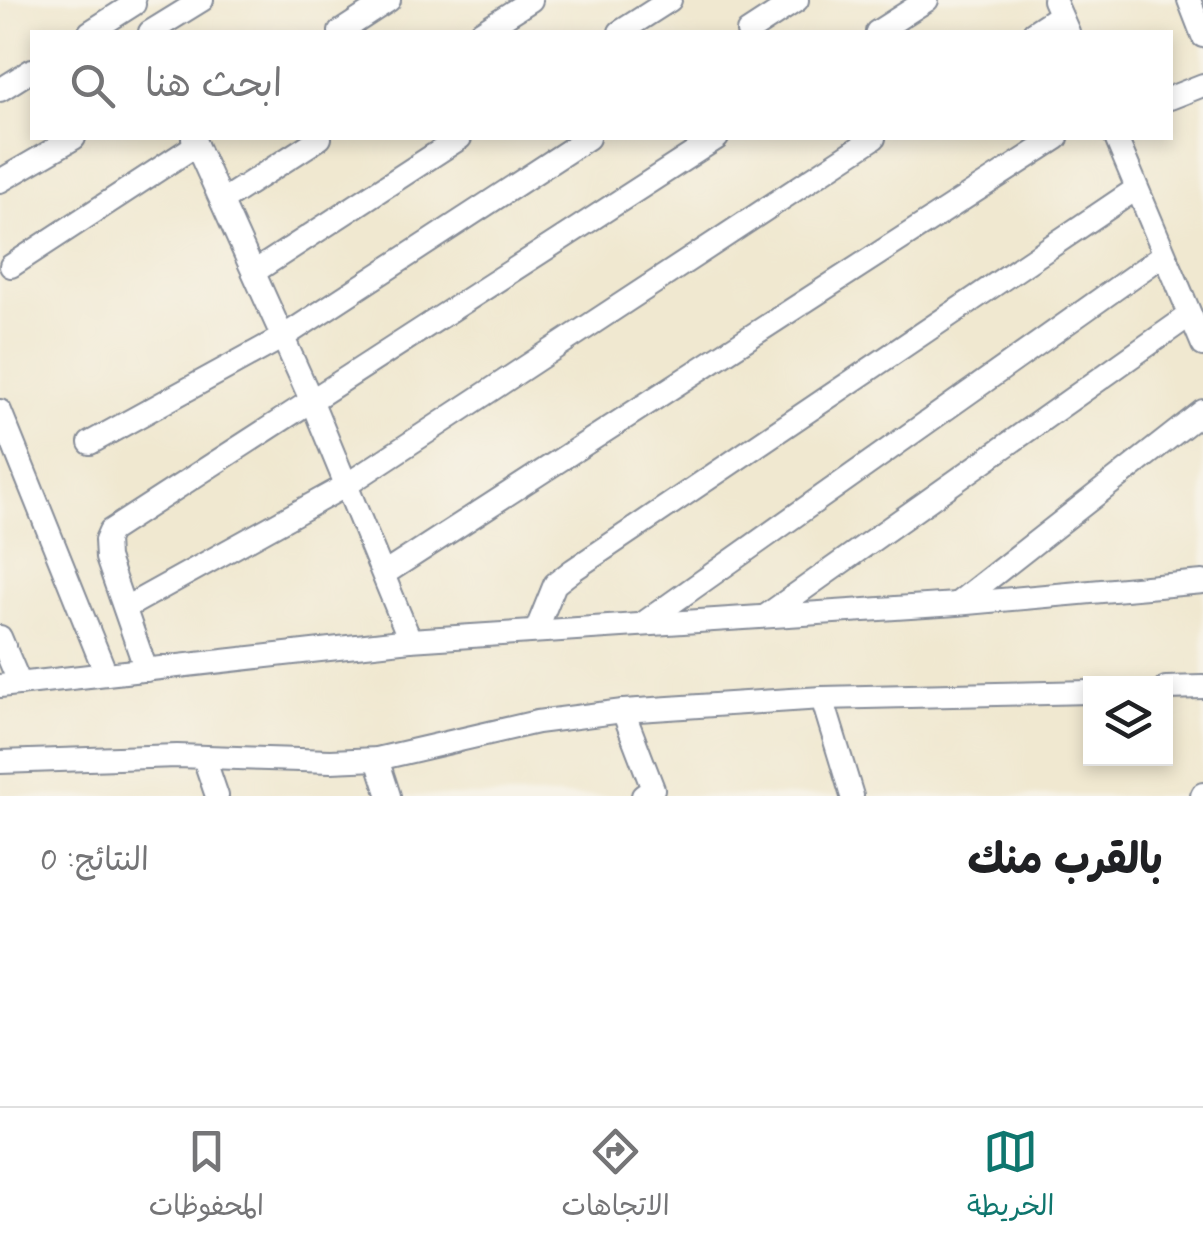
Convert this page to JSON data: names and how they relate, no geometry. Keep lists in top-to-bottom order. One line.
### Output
{"page":{"search":"ابحث هنا","heading":["بالقرب منك","النتائج: 0"],"nav":["الخريطة","الاتجاهات","المحفوظات"]}}
